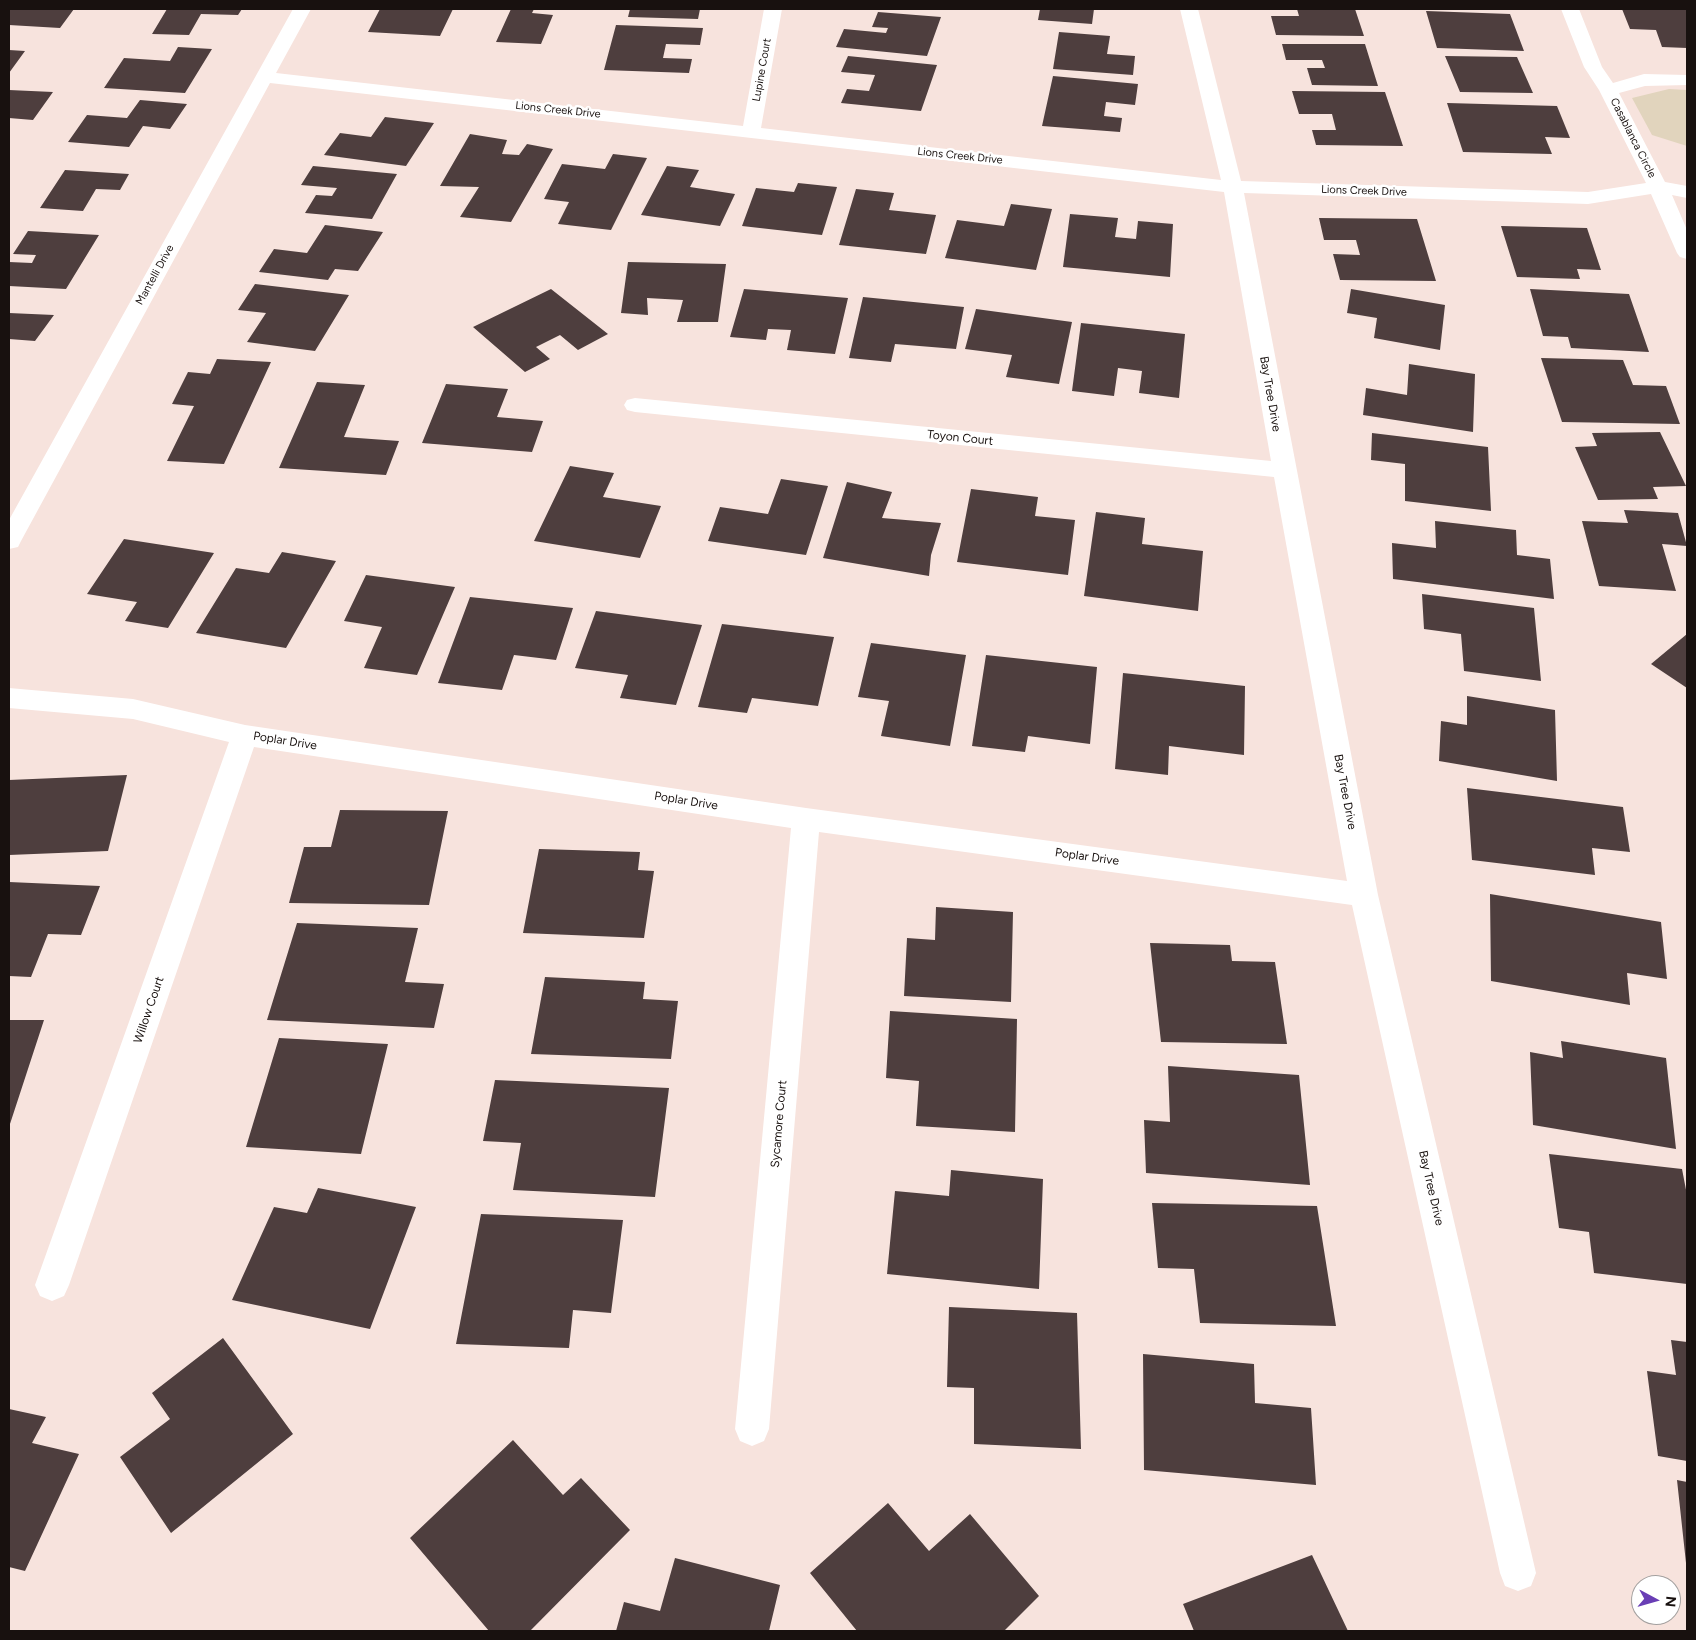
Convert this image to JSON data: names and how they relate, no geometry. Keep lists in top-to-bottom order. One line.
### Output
{"streets":{"street":["Lupine Court","Lions Creek Drive","Casablanca Circle","Mantelli Drive","Bay Tree Drive","Toyon Court","Poplar Drive","Willow Court","Sycamore Court"]},"crossings":[["Lupine Court","Lions Creek Drive"],["Lions Creek Drive","Casablanca Circle"],["Lions Creek Drive","Mantelli Drive"],["Lions Creek Drive","Bay Tree Drive"],["Bay Tree Drive","Toyon Court"],["Bay Tree Drive","Poplar Drive"],["Poplar Drive","Willow Court"],["Poplar Drive","Sycamore Court"]],"north":"right"}
